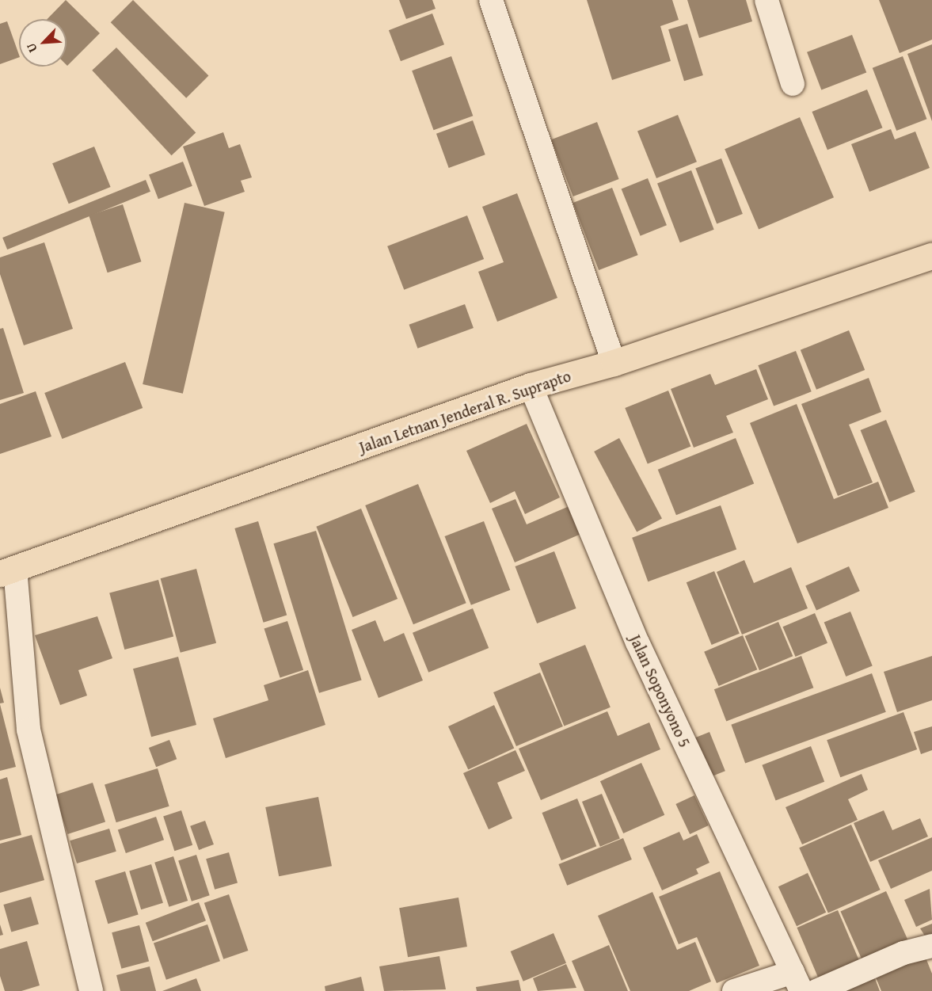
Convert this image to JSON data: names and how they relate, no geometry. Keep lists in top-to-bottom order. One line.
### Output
{"streets":{"main road":["Jalan Letnan Jenderal R. Suprapto"],"street":["Jalan Soponyono 5"]},"crossings":[["Jalan Letnan Jenderal R. Suprapto","Jalan Soponyono 5"]],"north":"bottom left"}
